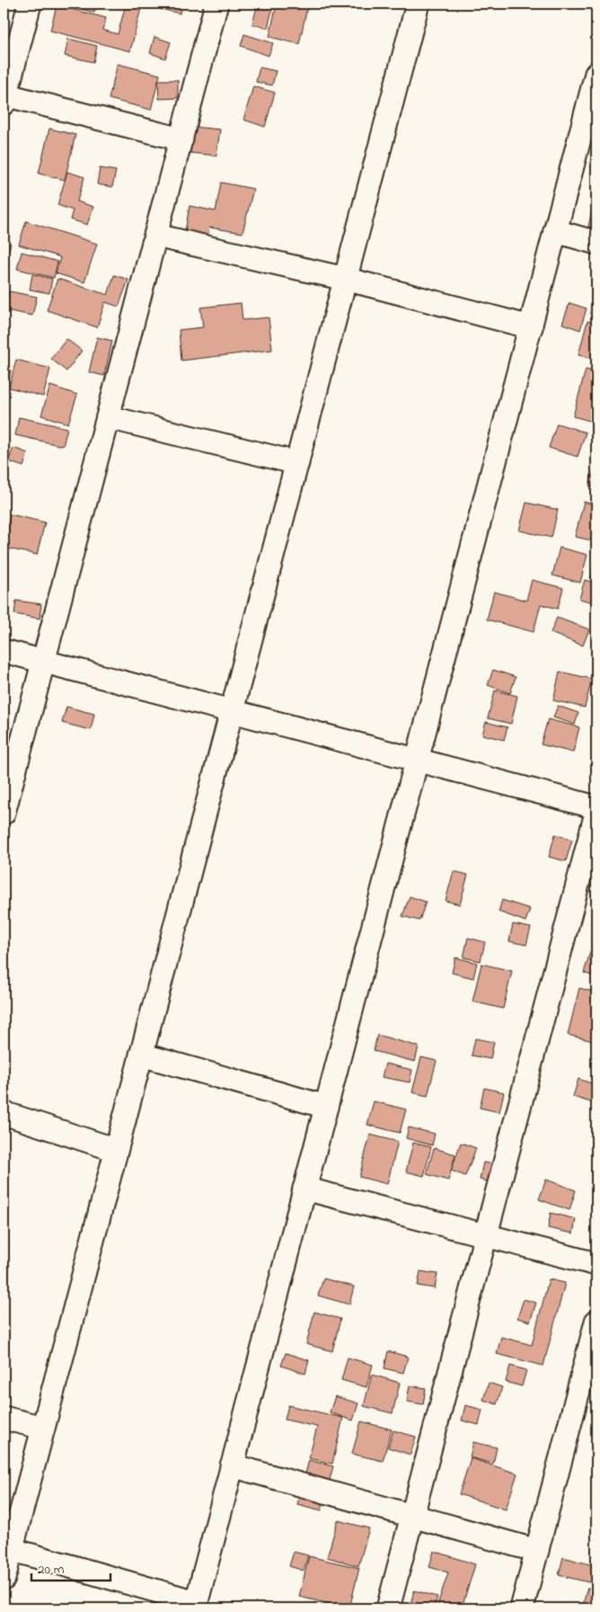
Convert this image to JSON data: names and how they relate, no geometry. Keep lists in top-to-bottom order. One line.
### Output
{"scale_bar":"20 m"}
